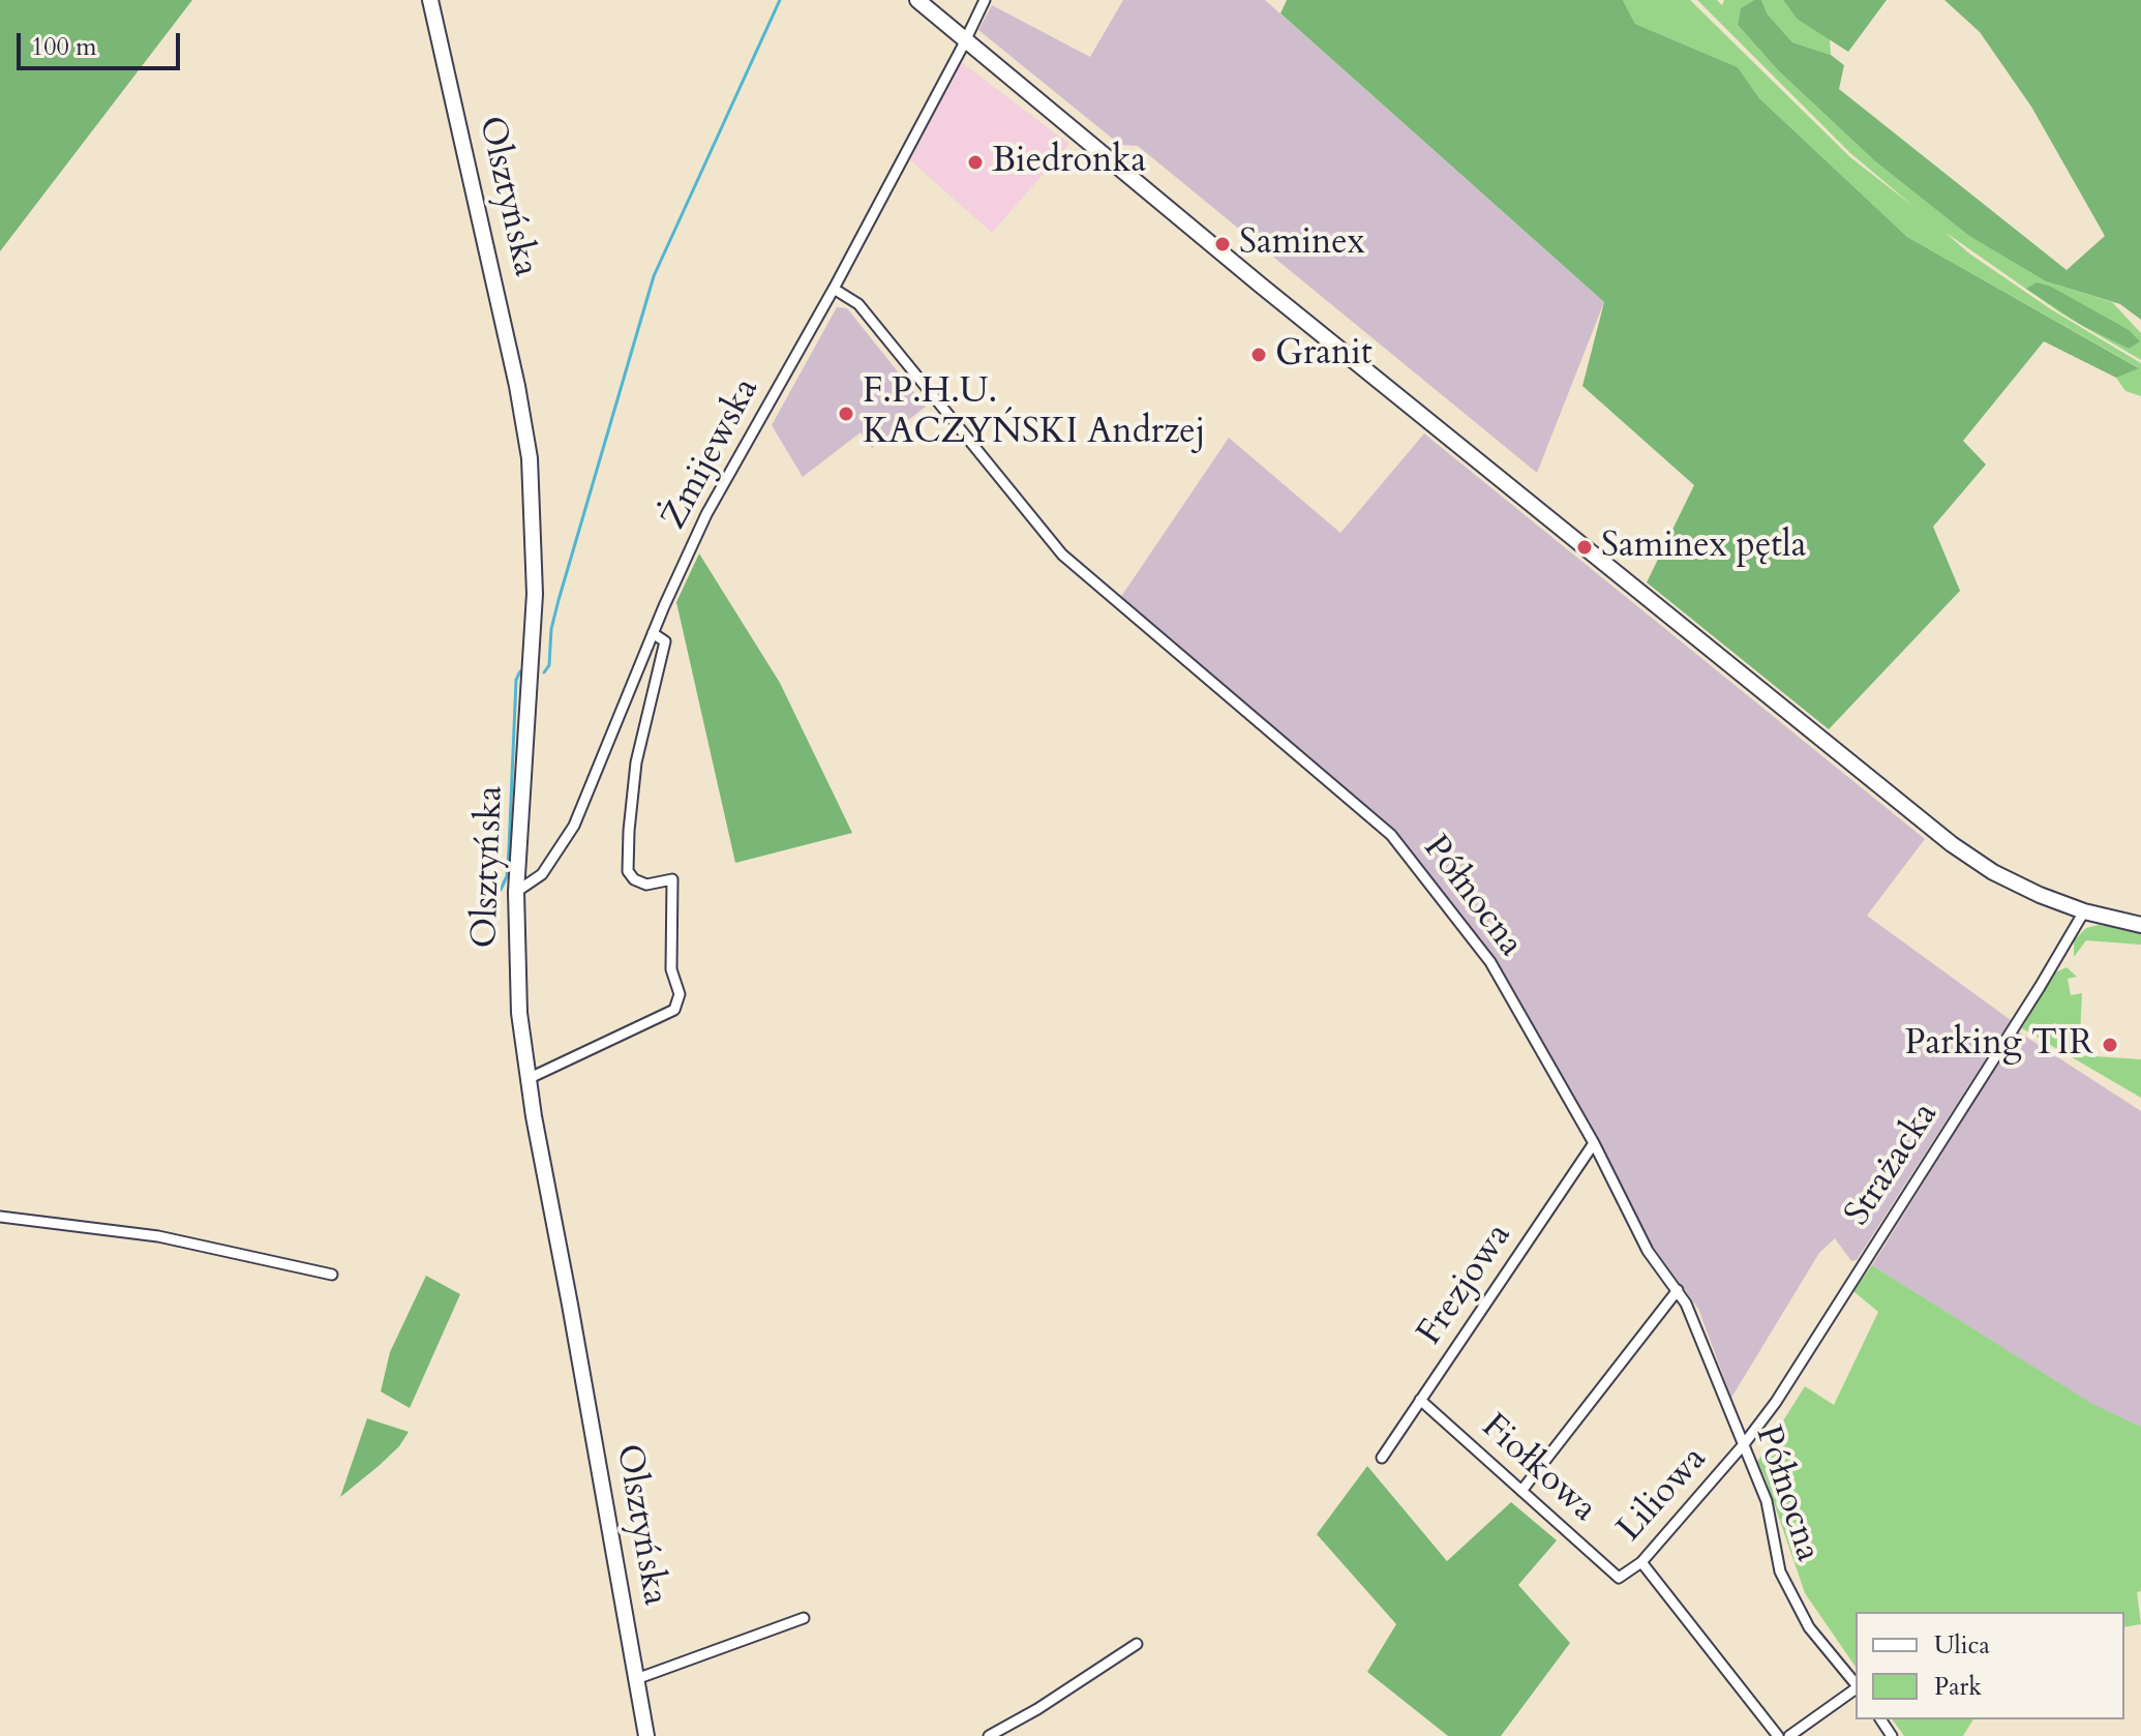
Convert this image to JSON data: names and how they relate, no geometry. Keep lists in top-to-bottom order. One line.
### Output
{"streets":{"street":["Olsztyńska","Żmijewska","Północna","Strażacka","Frezjowa","Fiołkowa","Liliowa"]},"crossings":[["Olsztyńska","Żmijewska"],["Żmijewska","Północna"],["Północna","Strażacka"],["Północna","Frezjowa"],["Północna","Liliowa"],["Strażacka","Liliowa"],["Frezjowa","Fiołkowa"],["Fiołkowa","Liliowa"]],"places":["Biedronka","Saminex","Granit","F.P.H.U. KACZYŃSKI Andrzej","Saminex pętla","Parking TIR"],"legend":["Ulica","Park"],"scale_bar":"100 m"}
